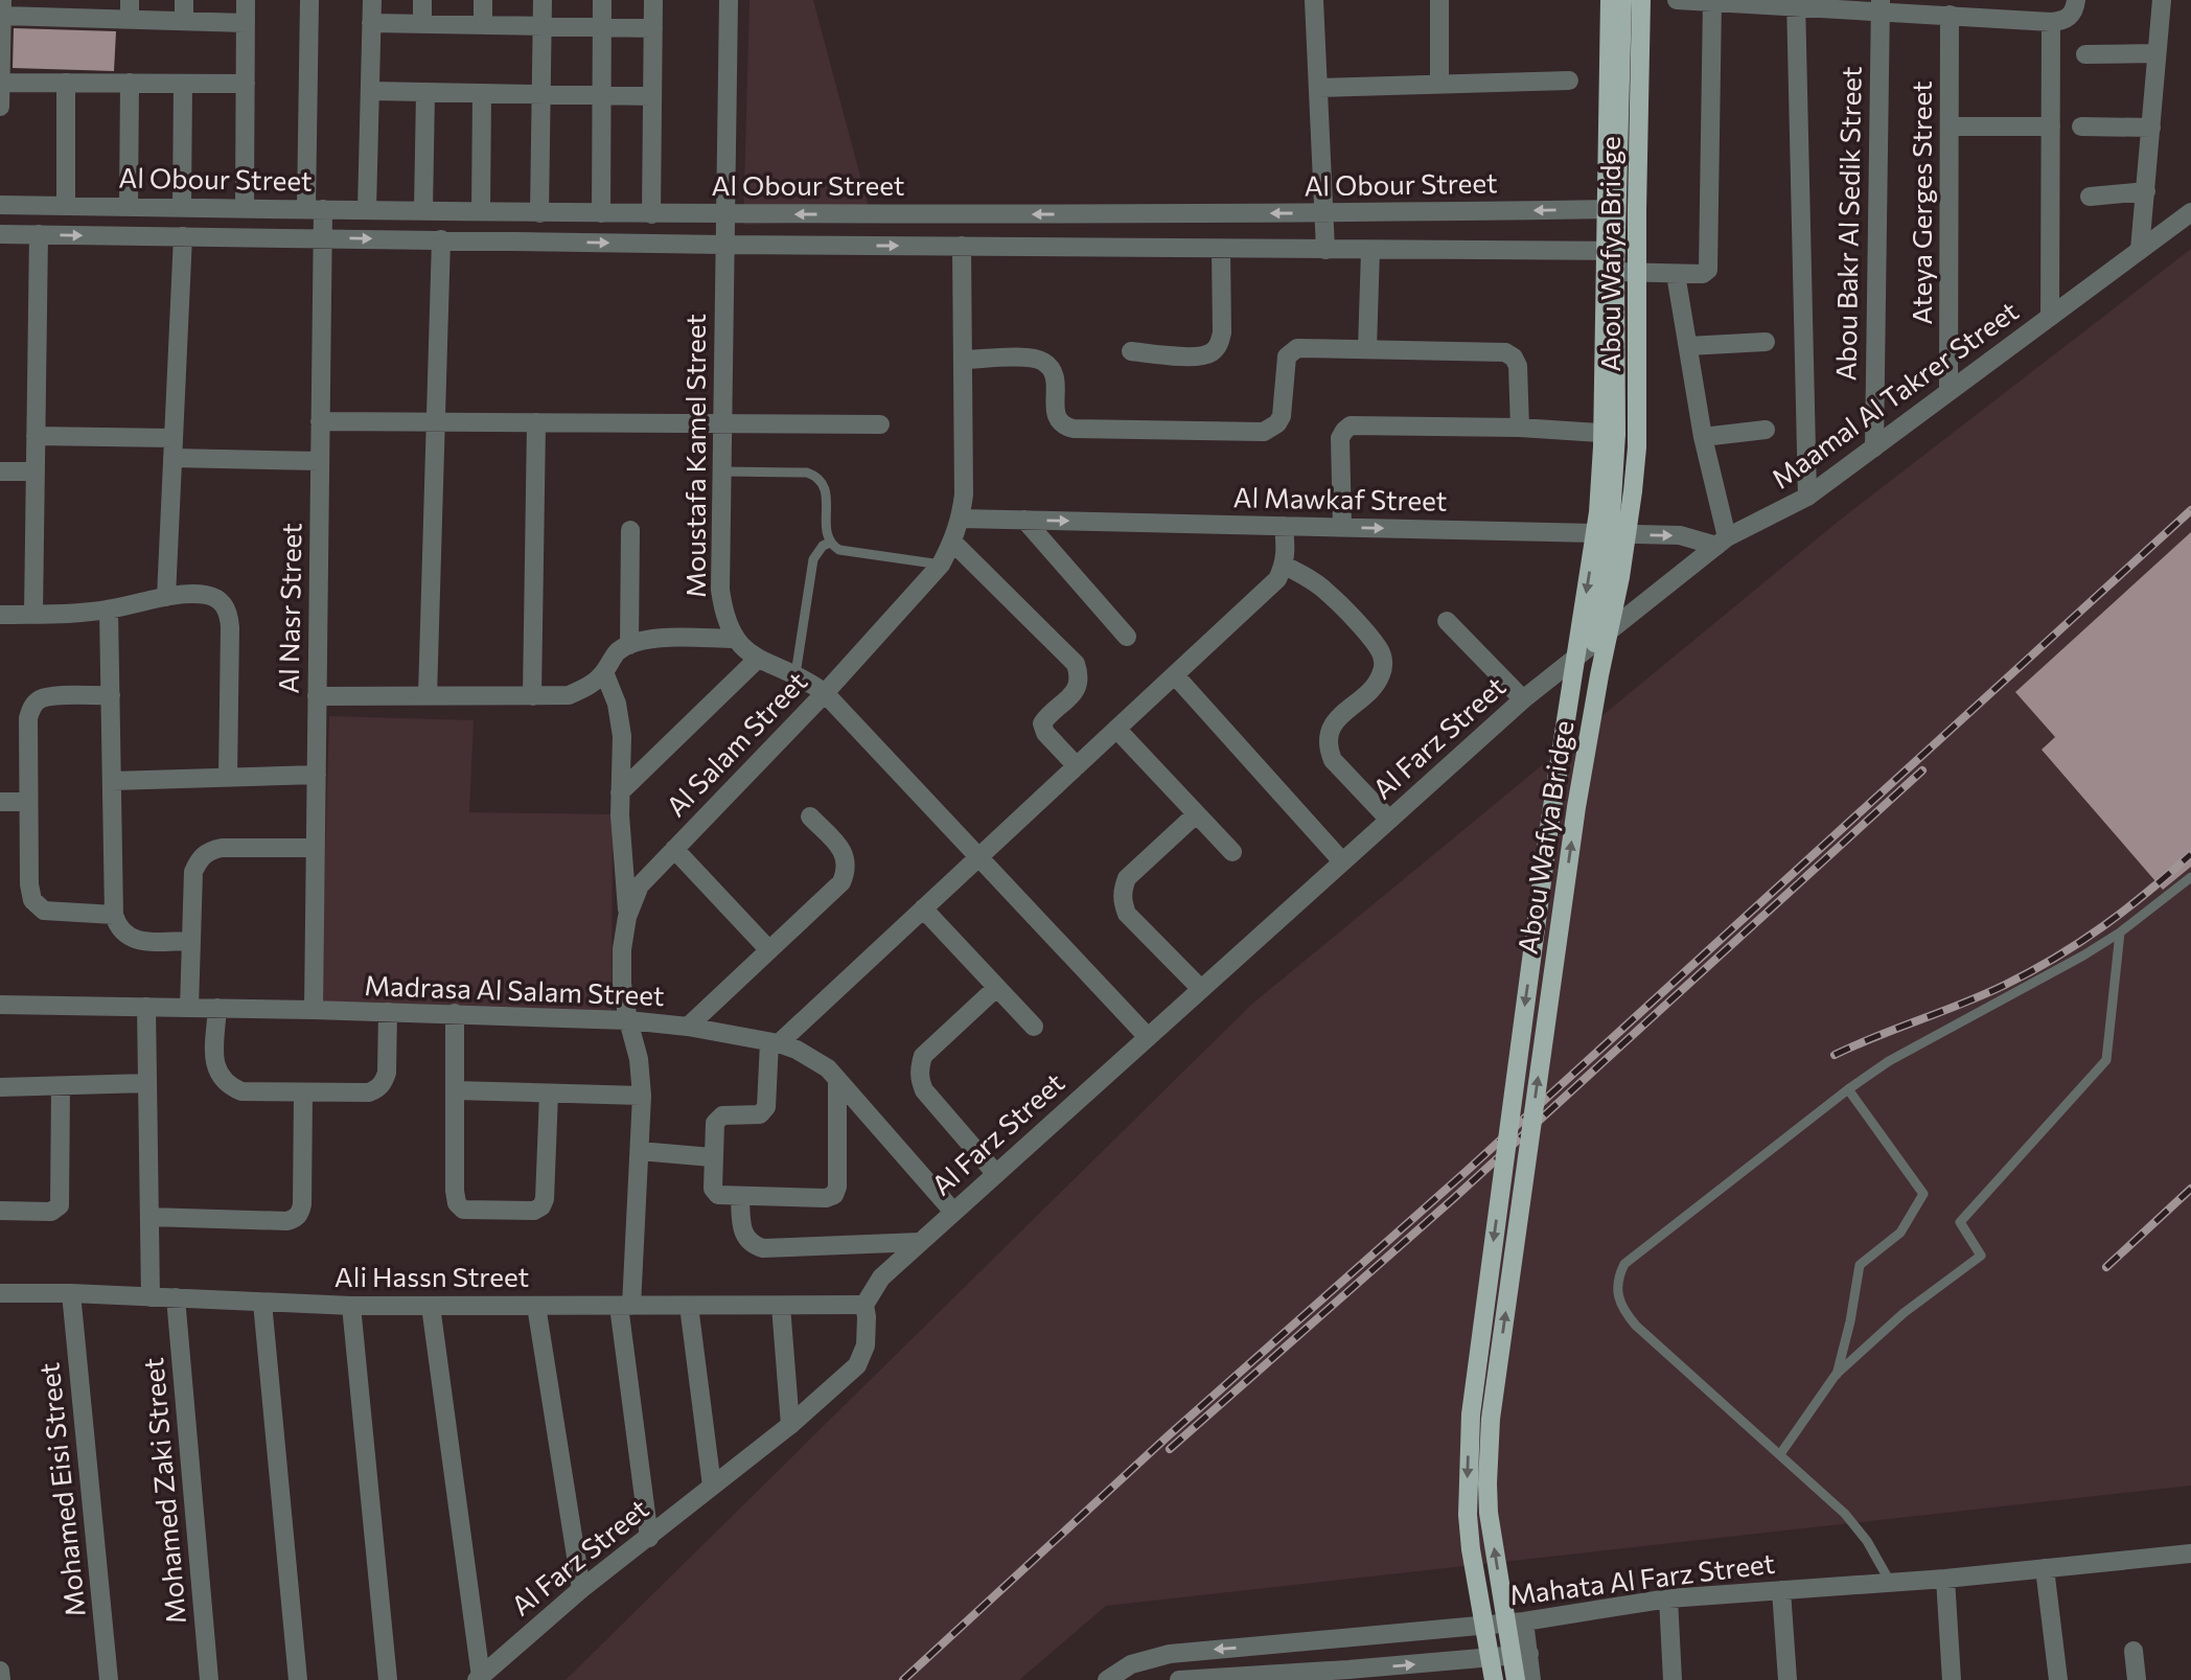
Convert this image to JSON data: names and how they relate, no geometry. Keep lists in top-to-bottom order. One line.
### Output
{"streets":{"main road":["Abou Wafya Bridge"],"street":["Al Obour Street","Ateya Gerges Street","Abou Bakr Al Sedik Street","Maamal Al Takrer Street","Moustafa Kamel Street","Al Mawkaf Street","Al Nasr Street","Al Farz Street","Al Salam Street","Madrasa Al Salam Street","Ali Hassn Street","Mohamed Eisi Street","Mohamed Zaki Street","Mahata Al Farz Street"]},"crossings":[["Al Obour Street","Moustafa Kamel Street"],["Al Obour Street","Al Nasr Street"],["Al Obour Street","Al Salam Street"],["Ateya Gerges Street","Maamal Al Takrer Street"],["Abou Bakr Al Sedik Street","Maamal Al Takrer Street"],["Maamal Al Takrer Street","Al Mawkaf Street"],["Maamal Al Takrer Street","Al Farz Street"],["Moustafa Kamel Street","Al Farz Street"],["Moustafa Kamel Street","Al Salam Street"],["Al Mawkaf Street","Al Salam Street"],["Al Nasr Street","Madrasa Al Salam Street"],["Al Farz Street","Al Salam Street"],["Al Farz Street","Madrasa Al Salam Street"],["Al Farz Street","Ali Hassn Street"],["Al Salam Street","Madrasa Al Salam Street"],["Al Salam Street","Ali Hassn Street"],["Ali Hassn Street","Mohamed Eisi Street"],["Ali Hassn Street","Mohamed Zaki Street"]],"one_way":["Al Mawkaf Street"]}
